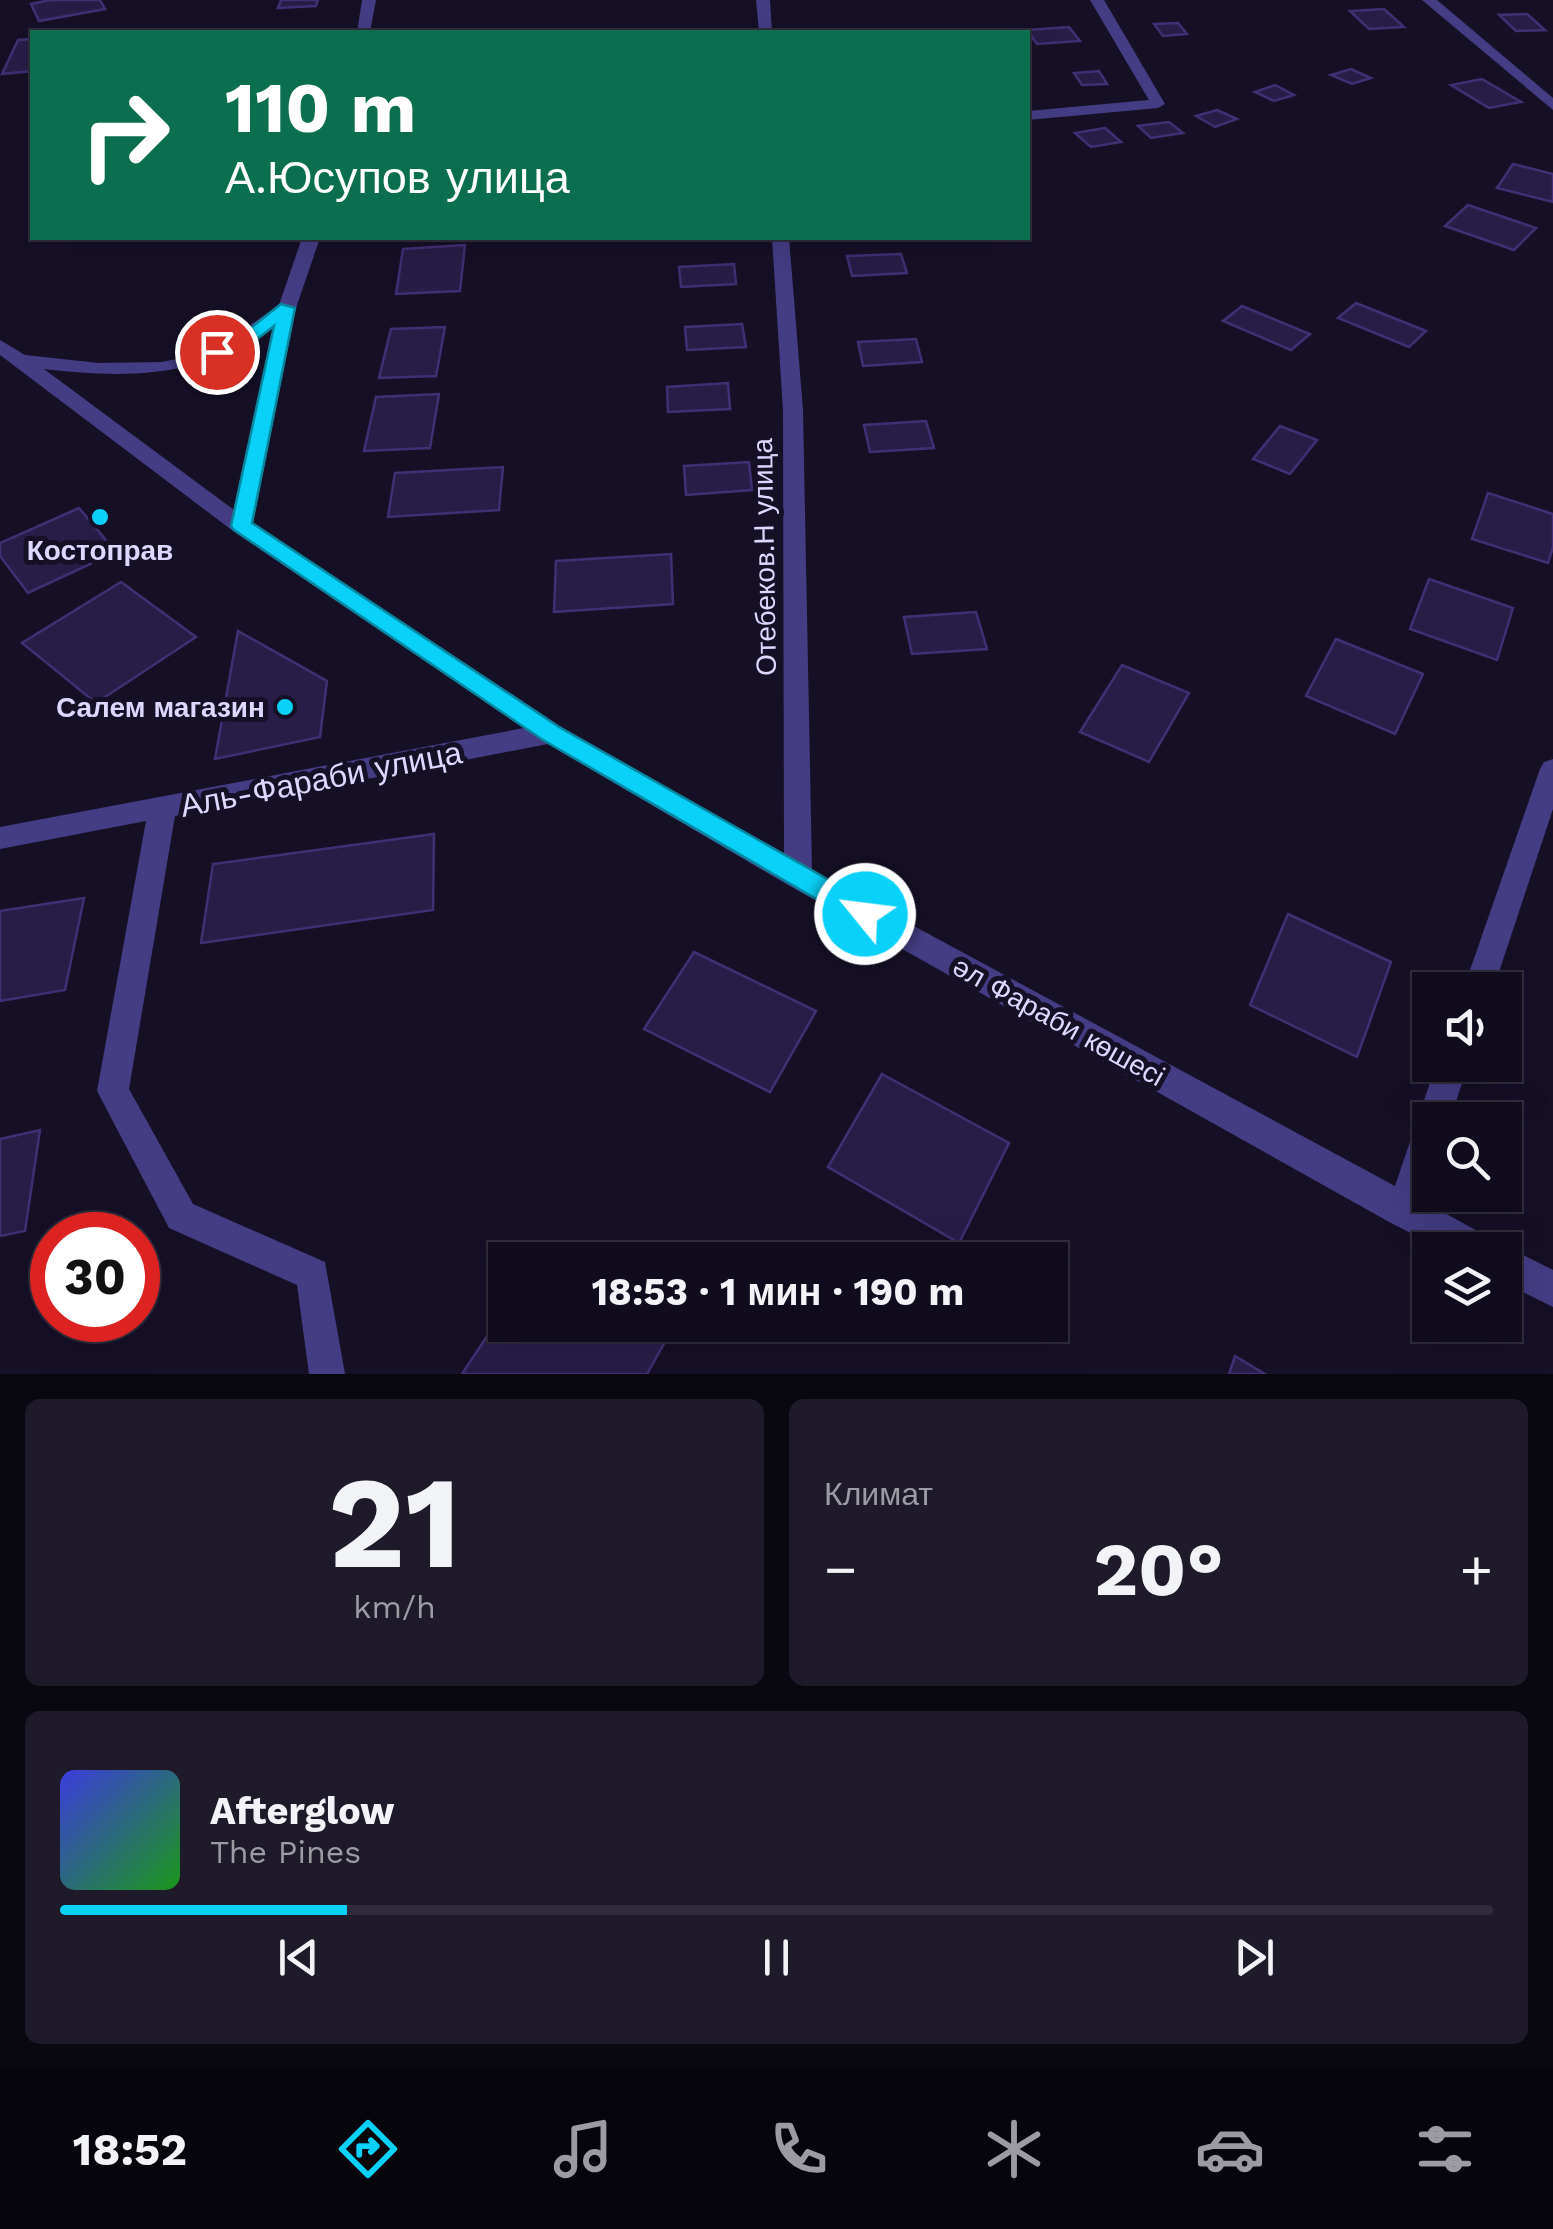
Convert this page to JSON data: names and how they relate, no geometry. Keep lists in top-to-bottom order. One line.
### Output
{"streets":{"street":["Отебеков.Н улица","Аль-Фараби улица","әл Фараби көшесі"]},"crossings":[["Отебеков.Н улица","әл Фараби көшесі"],["Аль-Фараби улица","әл Фараби көшесі"]],"places":["Костоправ","Салем магазин"],"page":{"turn":["110 m","А.Юсупов улица"],"limit":"30","trip":"18:53 · 1 мин · 190 m","tile":[["21","km/h"],"Климат"],"heat":["−","20°","+"],"song":["Afterglow","The Pines"],"tabs":"18:52"}}
